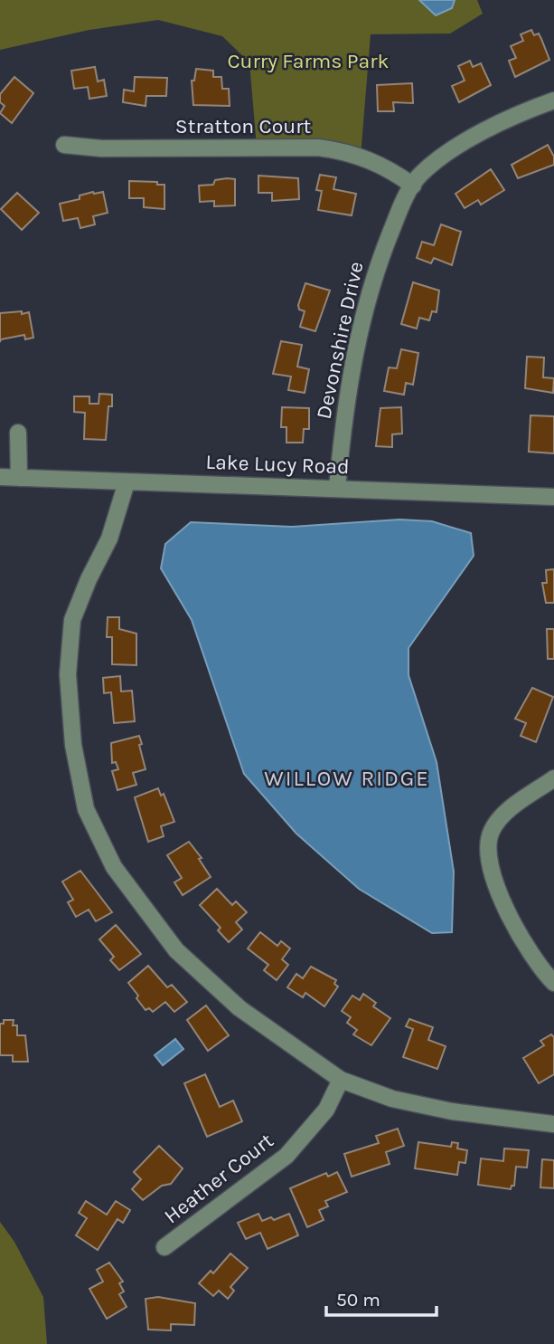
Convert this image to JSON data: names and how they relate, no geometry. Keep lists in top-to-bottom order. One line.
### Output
{"streets":{"street":["Stratton Court","Devonshire Drive","Lake Lucy Road","Heather Court"]},"crossings":[["Stratton Court","Devonshire Drive"],["Devonshire Drive","Lake Lucy Road"]],"districts":["WILLOW RIDGE"],"parks":["Curry Farms Park"],"scale_bar":"50 m"}
